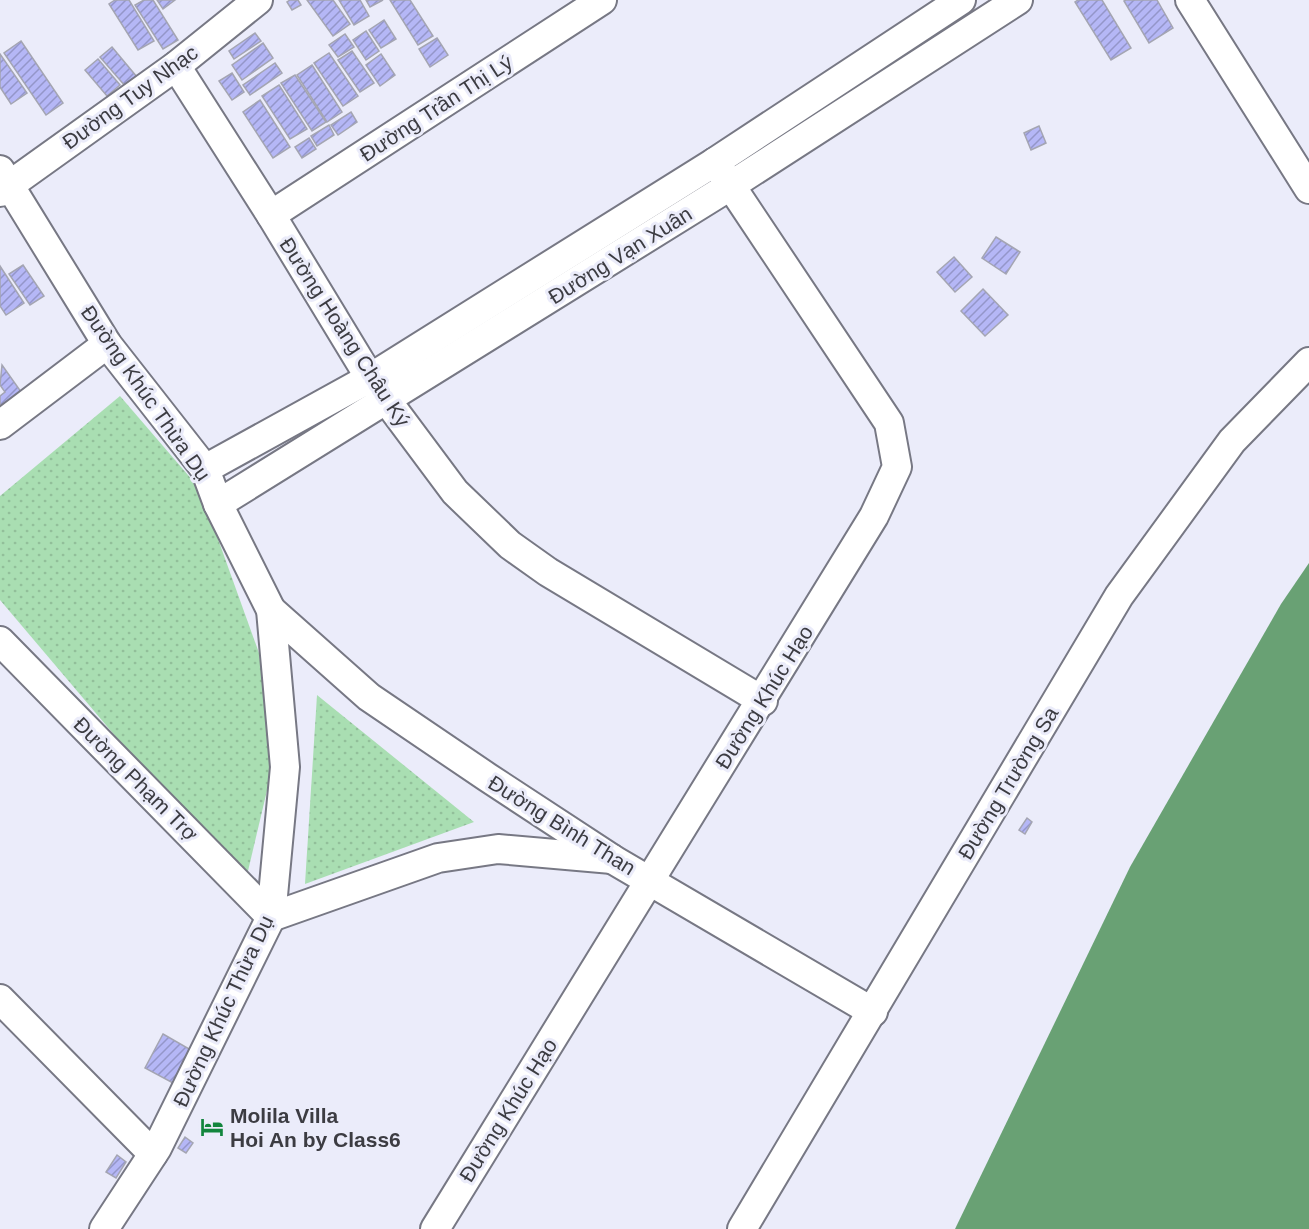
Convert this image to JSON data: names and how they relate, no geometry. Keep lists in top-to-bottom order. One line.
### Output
{"streets":{"street":["Đường Tuy Nhạc","Đường Trần Thị Lý","Đường Vạn Xuân","Đường Hoàng Châu Ký","Đường Khúc Thừa Dụ","Đường Khúc Hạo","Đường Phạm Trợ","Đường Trường Sa","Đường Bình Than"]},"crossings":[["Đường Tuy Nhạc","Đường Hoàng Châu Ký"],["Đường Tuy Nhạc","Đường Khúc Thừa Dụ"],["Đường Trần Thị Lý","Đường Hoàng Châu Ký"],["Đường Vạn Xuân","Đường Hoàng Châu Ký"],["Đường Vạn Xuân","Đường Khúc Thừa Dụ"],["Đường Vạn Xuân","Đường Khúc Hạo"],["Đường Hoàng Châu Ký","Đường Khúc Hạo"],["Đường Khúc Thừa Dụ","Đường Phạm Trợ"],["Đường Khúc Thừa Dụ","Đường Bình Than"],["Đường Khúc Hạo","Đường Bình Than"],["Đường Trường Sa","Đường Bình Than"]],"places":{"hotel":["Molila Villa Hoi An by Class6"]}}
